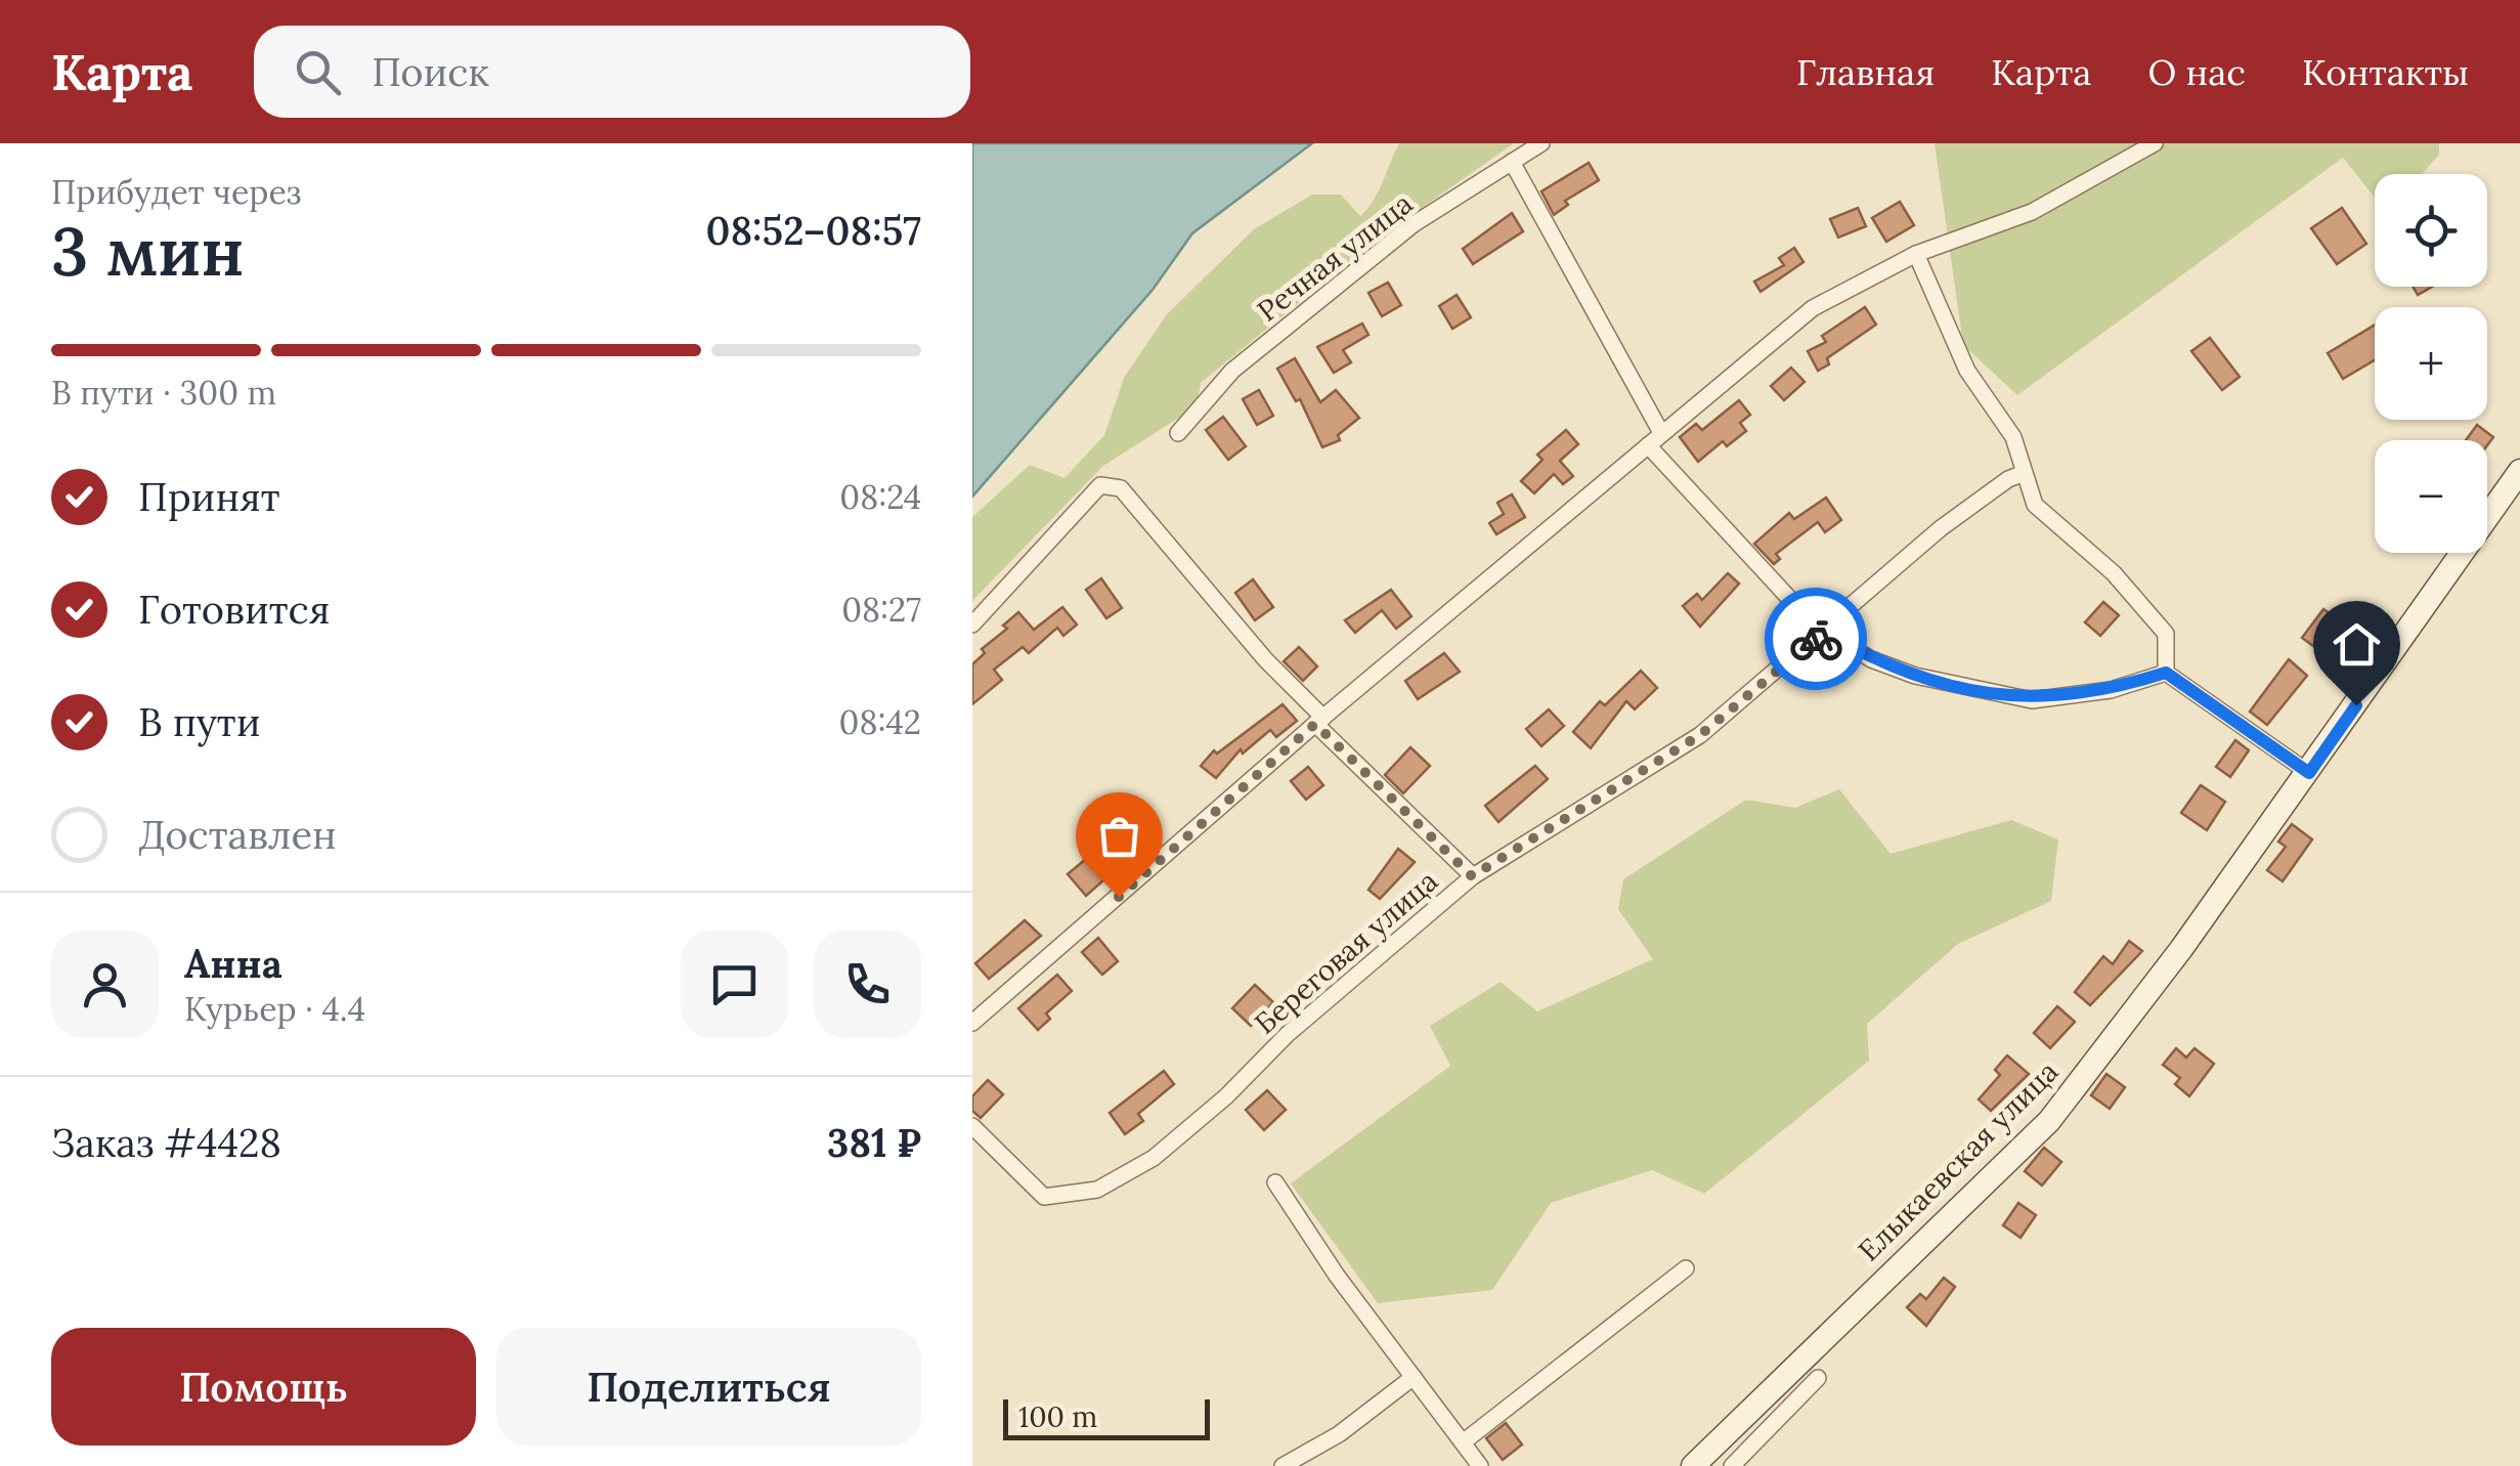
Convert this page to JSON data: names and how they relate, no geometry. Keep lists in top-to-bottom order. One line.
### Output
{"streets":{"street":["Речная улица","Береговая улица","Елыкаевская улица"]},"scale_bar":"100 m","page":{"header":"Карта","search":"Поиск","nav":["Главная","Карта","О нас","Контакты"],"heading":["3 мин","Прибудет через","08:52–08:57"],"panel":["Анна","Курьер · 4.4","Заказ #4428","381 ₽"],"map_buttons":["+","−"],"bar":"В пути · 300 m","list":[["Принят","08:24"],["Готовится","08:27"],["В пути","08:42"],"Доставлен"],"buttons":["Помощь","Поделиться"],"scale":"100 m"}}
